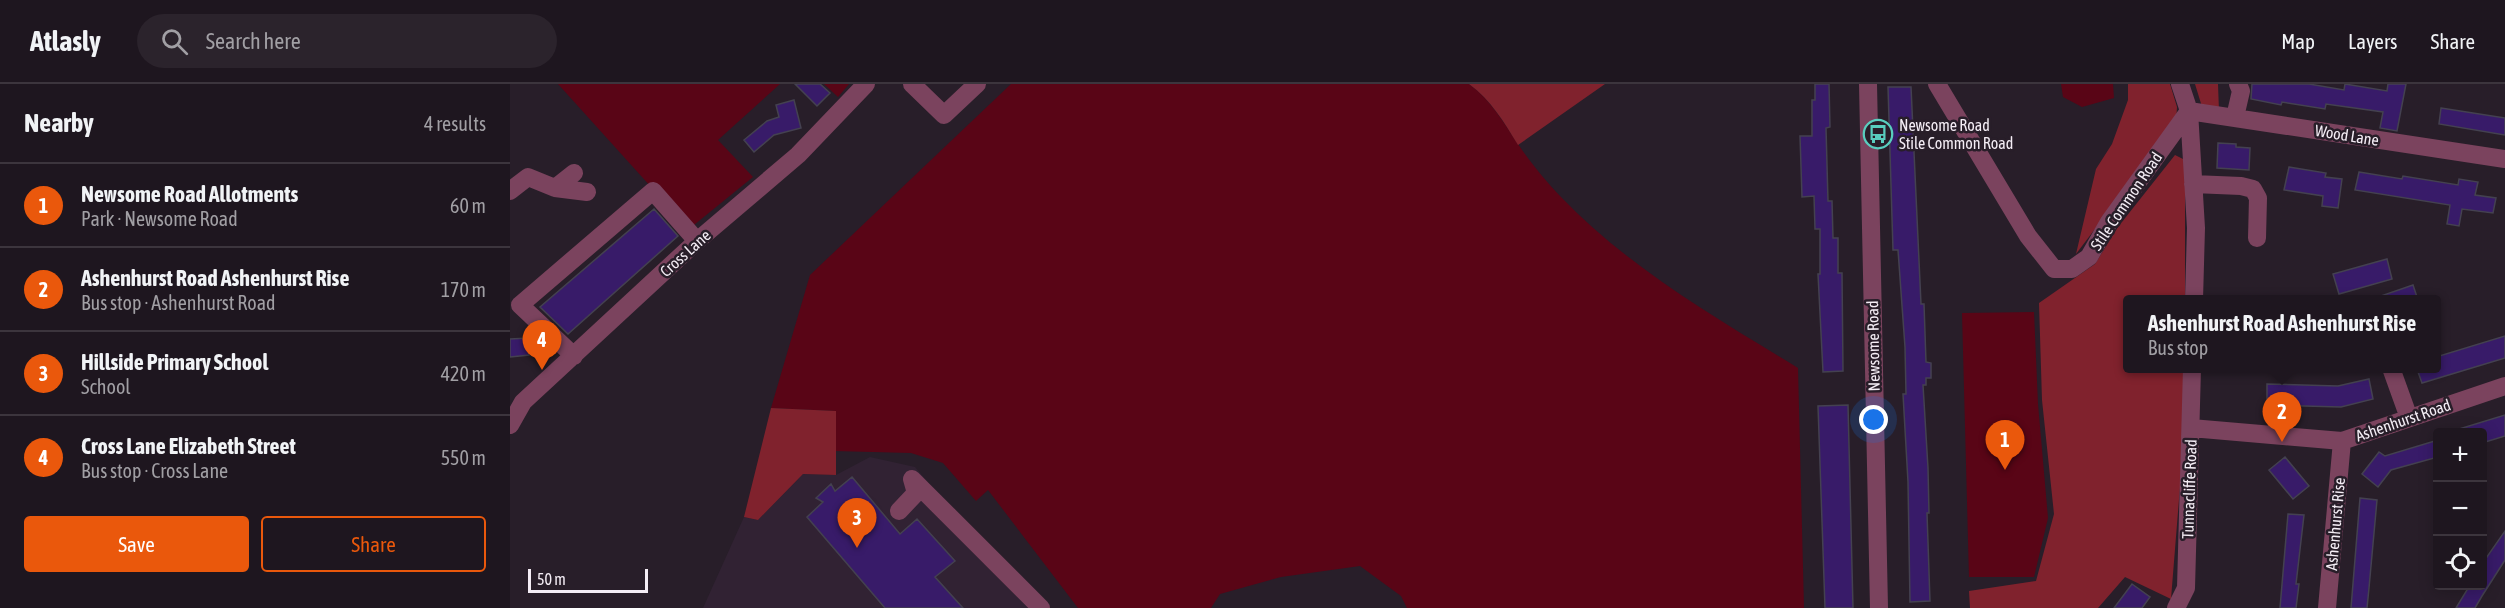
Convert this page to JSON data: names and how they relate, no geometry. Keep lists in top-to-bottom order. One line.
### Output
{"streets":{"street":["Wood Lane","Stile Common Road","Cross Lane","Newsome Road","Ashenhurst Road","Tunnacliffe Road","Ashenhurst Rise"]},"crossings":[["Wood Lane","Stile Common Road"],["Ashenhurst Road","Tunnacliffe Road"],["Ashenhurst Road","Ashenhurst Rise"]],"places":{"bus stop":["Newsome Road Stile Common Road"]},"scale_bar":"50 m","page":{"header":"Atlasly","search":"Search here","nav":["Map","Layers","Share"],"heading":["Nearby","4 results"],"list":[{"mark":"1","name":"Newsome Road Allotments","note":"Park · Newsome Road","value":"60 m"},{"mark":"2","name":"Ashenhurst Road Ashenhurst Rise","note":"Bus stop · Ashenhurst Road","value":"170 m"},{"mark":"3","name":"Hillside Primary School","note":"School","value":"420 m"},{"mark":"4","name":"Cross Lane Elizabeth Street","note":"Bus stop · Cross Lane","value":"550 m"}],"popup":["Ashenhurst Road Ashenhurst Rise","Bus stop"],"pins":["4","2","1","3"],"map_buttons":["+","−"],"buttons":["Save","Share"],"scale":"50 m"}}
